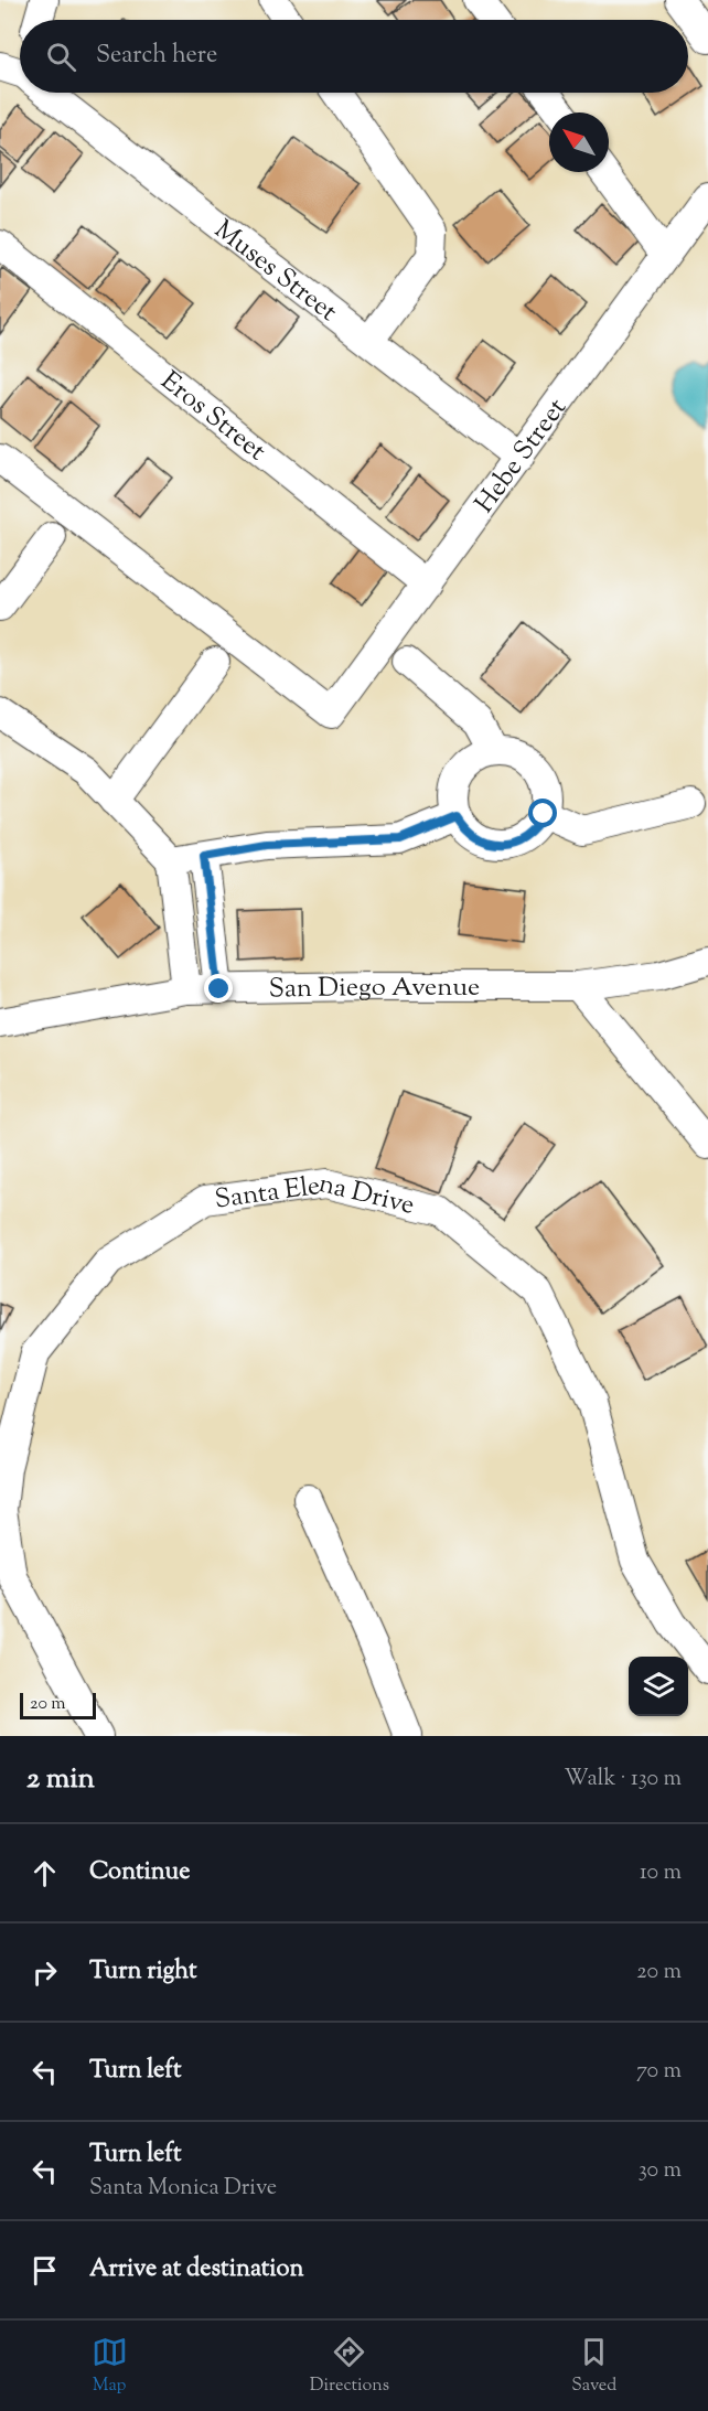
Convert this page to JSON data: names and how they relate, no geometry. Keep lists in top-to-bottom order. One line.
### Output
{"streets":{"street":["Muses Street","Eros Street","Hebe Street","San Diego Avenue","Santa Elena Drive"]},"crossings":[["Muses Street","Hebe Street"],["Eros Street","Hebe Street"]],"scale_bar":"20 m","north":"top left","page":{"search":"Search here","scale":"20 m","heading":["2 min","Walk · 130 m"],"list":[["Continue","10 m"],["Turn right","20 m"],["Turn left","70 m"],["Turn left","Santa Monica Drive","30 m"],"Arrive at destination"],"nav":["Map","Directions","Saved"]}}
